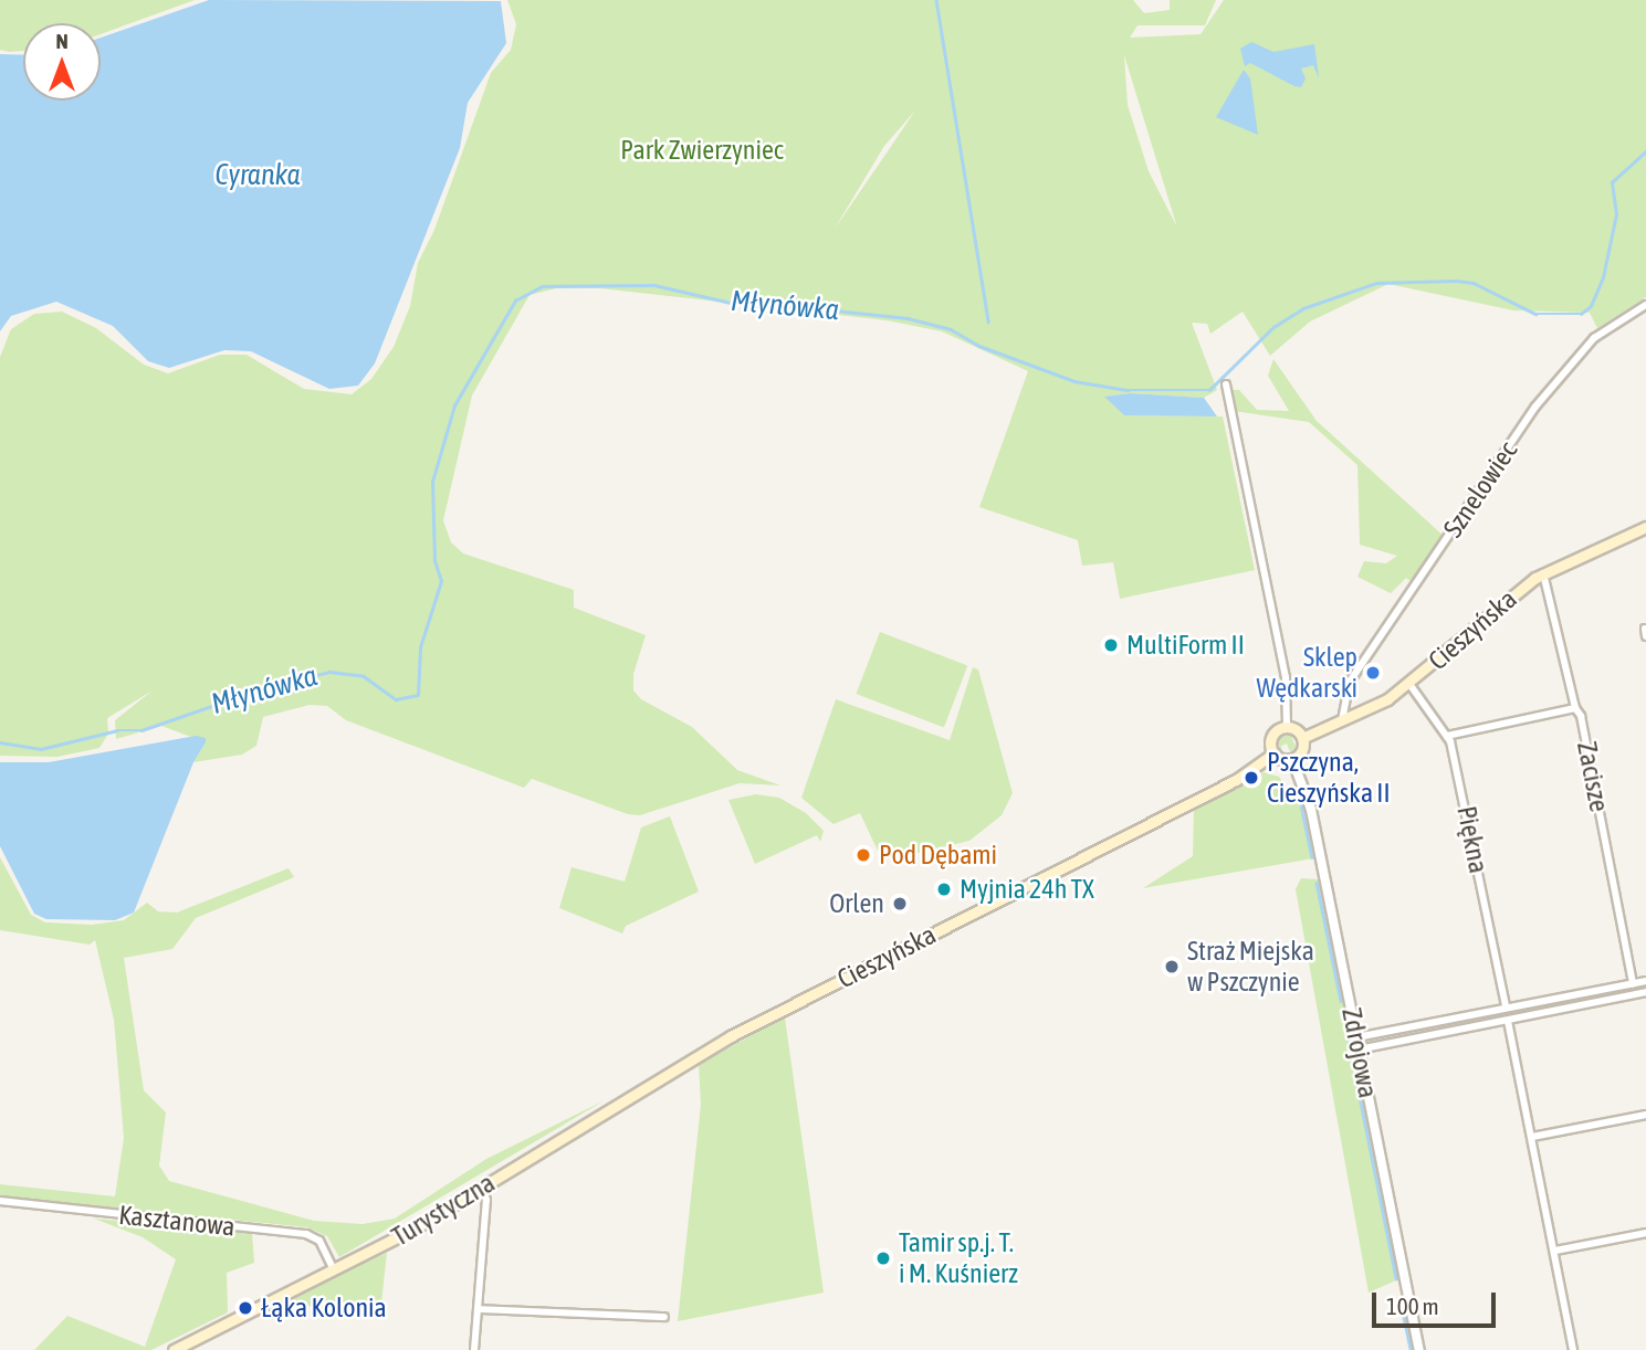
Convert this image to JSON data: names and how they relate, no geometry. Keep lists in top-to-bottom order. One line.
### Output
{"streets":{"main road":["Cieszyńska","Turystyczna"],"street":["Sznelowiec","Zacisze","Piękna","Zdrojowa","Kasztanowa"]},"crossings":[["Sznelowiec","Cieszyńska"],["Cieszyńska","Zacisze"],["Cieszyńska","Piękna"],["Cieszyńska","Zdrojowa"],["Cieszyńska","Turystyczna"],["Turystyczna","Kasztanowa"]],"water":["Cyranka","Młynówka"],"parks":["Park Zwierzyniec"],"places":["MultiForm II","Sklep Wędkarski","Pszczyna, Cieszyńska II","Pod Dębami","Myjnia 24h TX","Orlen","Straż Miejska w Pszczynie","Tamir sp.j. T. i M. Kuśnierz","Łąka Kolonia"],"scale_bar":"100 m","north":"top"}
